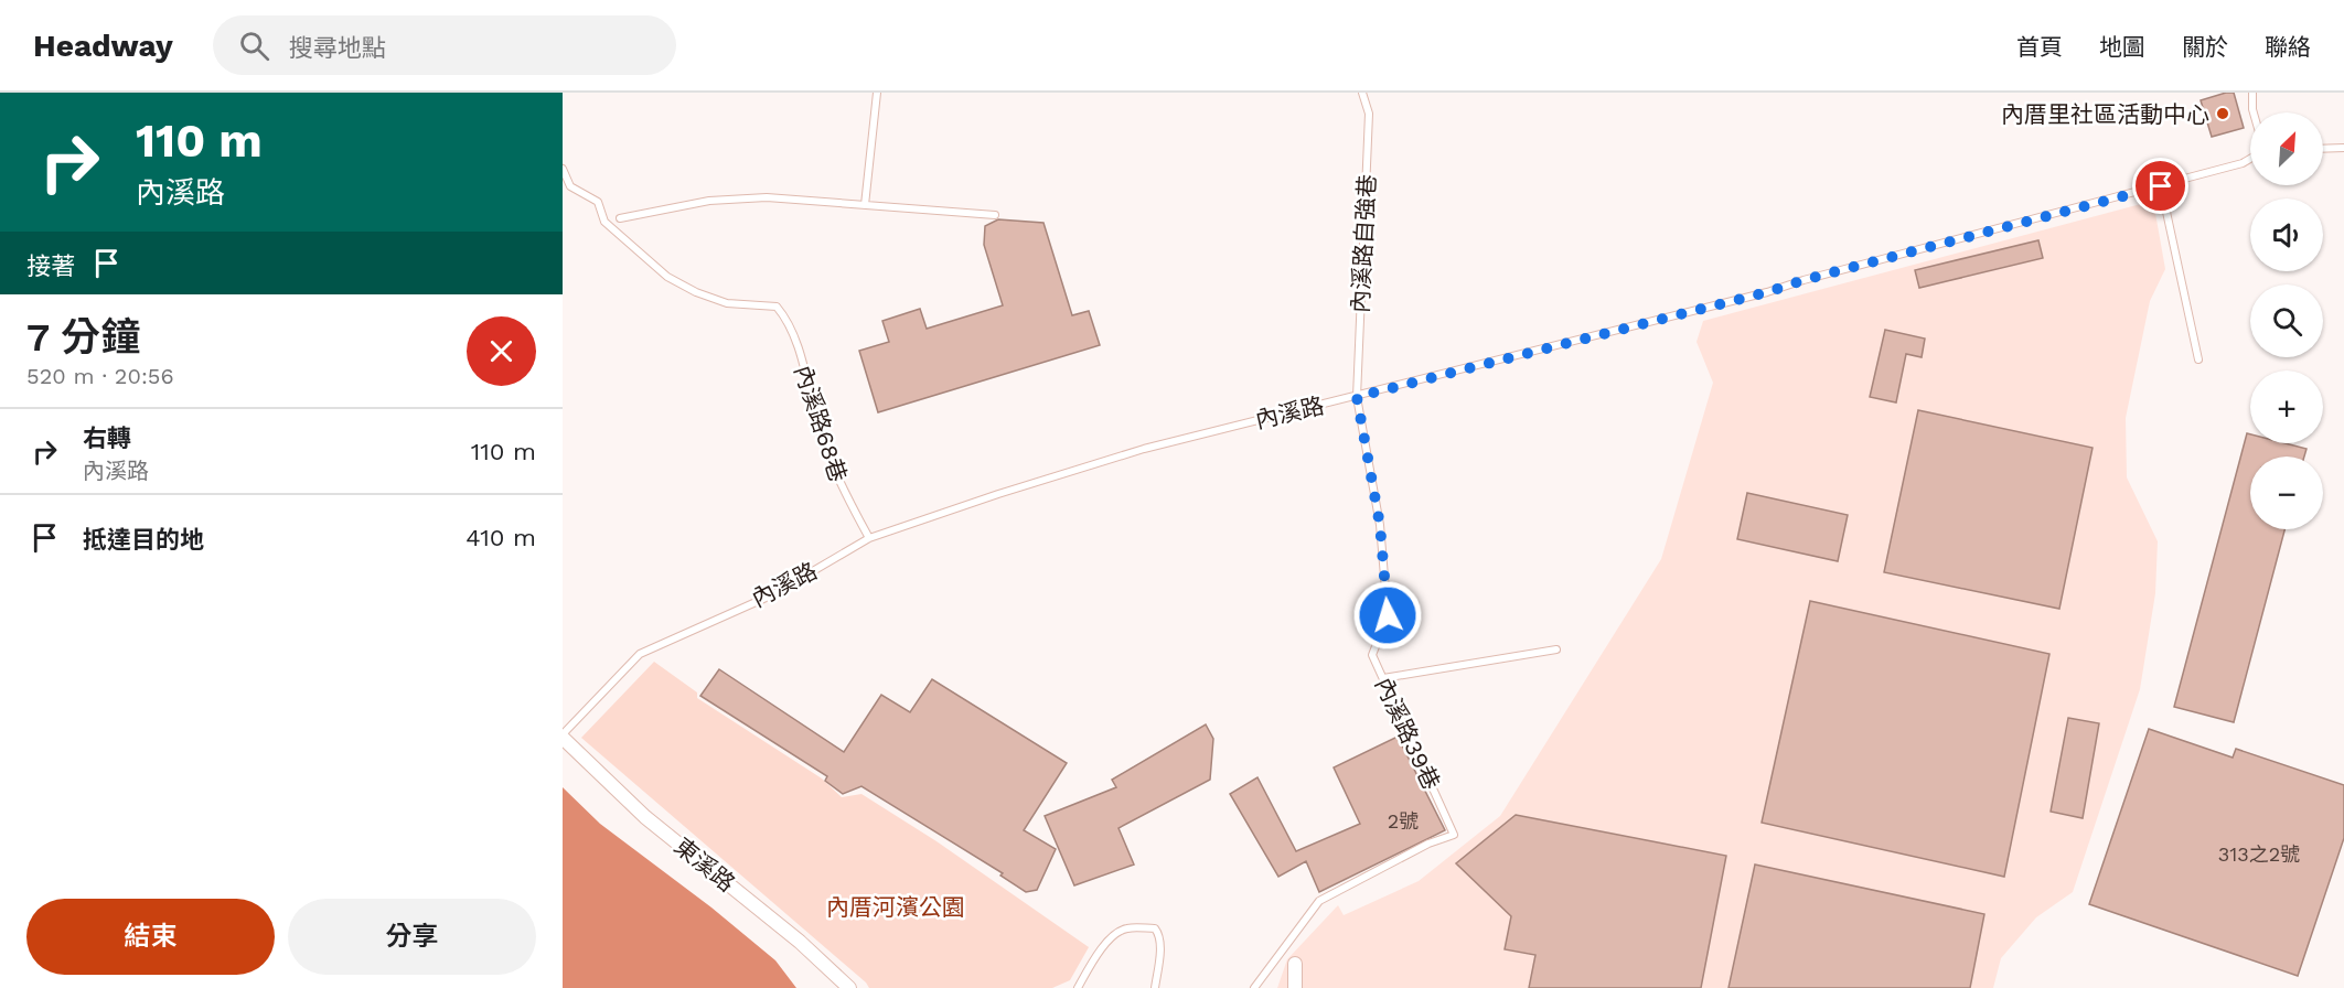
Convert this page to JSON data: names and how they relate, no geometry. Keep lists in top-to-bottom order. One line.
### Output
{"streets":{"street":["東溪路"],"lane":["內溪路自強巷","內溪路","內溪路68巷","內溪路39巷"]},"crossings":[["內溪路自強巷","內溪路"],["內溪路自強巷","內溪路39巷"],["內溪路","內溪路68巷"],["內溪路","內溪路39巷"],["內溪路","東溪路"]],"parks":["內厝河濱公園"],"places":["內厝里社區活動中心"],"house_numbers":["2號","313之2號"],"north":"top right","page":{"header":"Headway","search":"搜尋地點","nav":["首頁","地圖","關於","聯絡"],"turn":["110 m","內溪路"],"map_buttons":["+","−"],"then":"接著","heading":["7 分鐘","520 m · 20:56"],"list":[{"name":"右轉","note":"內溪路","value":"110 m"},{"name":"抵達目的地","value":"410 m"}],"buttons":["結束","分享"]}}
